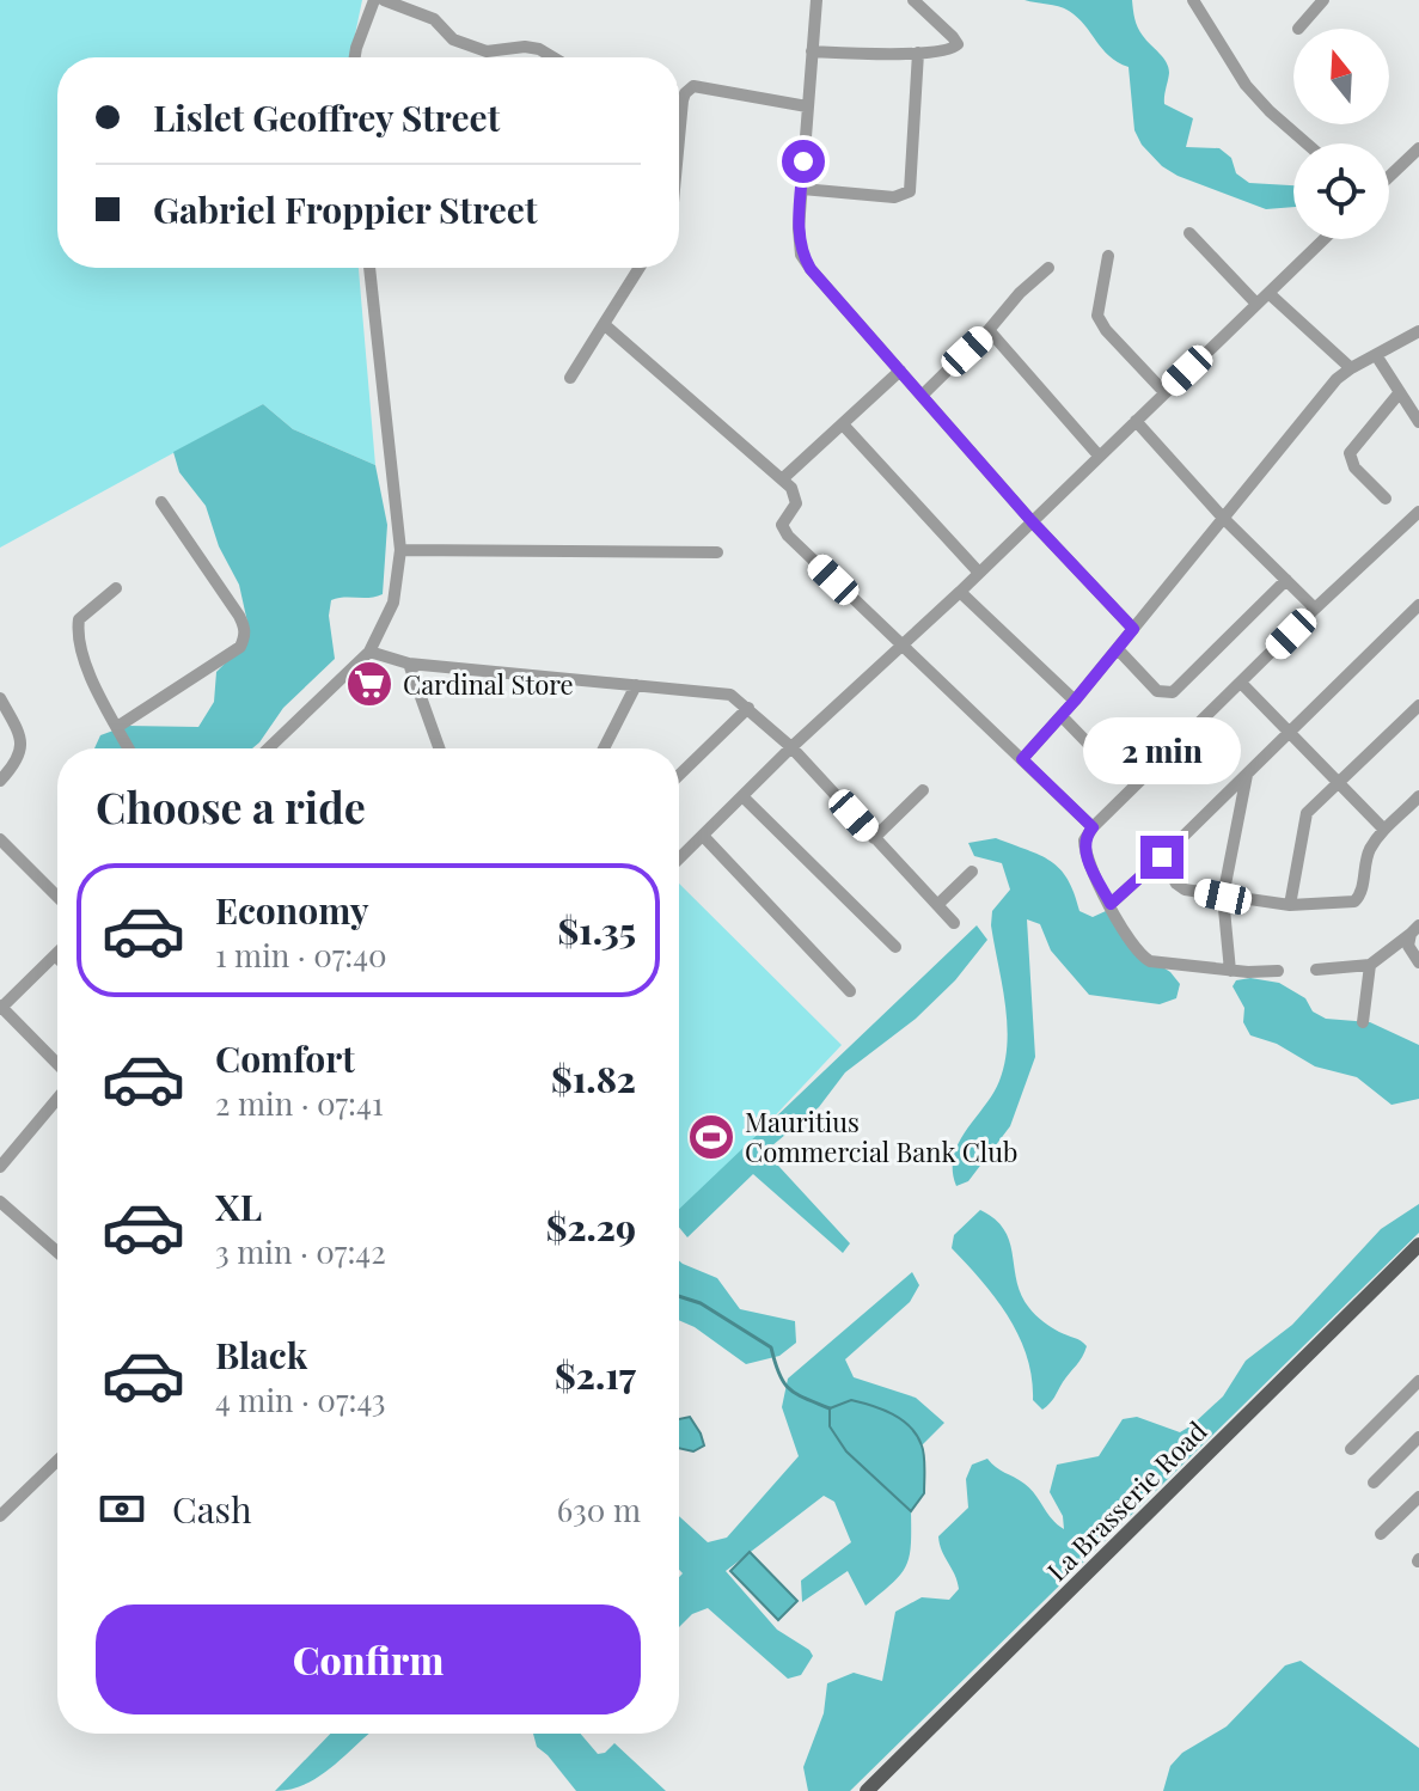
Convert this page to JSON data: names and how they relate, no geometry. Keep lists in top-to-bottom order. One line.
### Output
{"streets":{"main road":["La Brasserie Road"]},"places":{"supermarket":["Cardinal Store"],"sports":["Mauritius Commercial Bank Club"]},"north":"top","page":{"banner":["Lislet Geoffrey Street","Gabriel Froppier Street"],"bubble":"2 min","heading":"Choose a ride","list":[{"name":"Economy","note":"1 min · 07:40","value":"$1.35"},{"name":"Comfort","note":"2 min · 07:41","value":"$1.82"},{"name":"XL","note":"3 min · 07:42","value":"$2.29"},{"name":"Black","note":"4 min · 07:43","value":"$2.17"}],"pay":["Cash","630 m"],"buttons":"Confirm"}}
